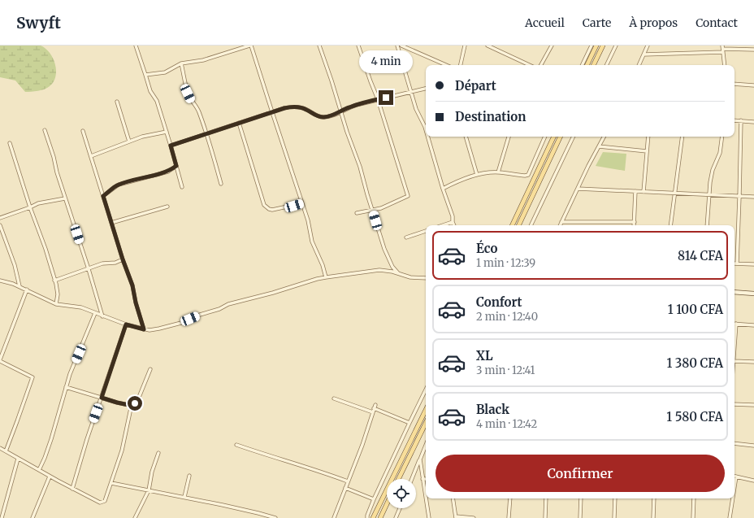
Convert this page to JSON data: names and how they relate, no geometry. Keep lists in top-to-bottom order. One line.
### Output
{"page":{"header":"Swyft","nav":["Accueil","Carte","À propos","Contact"],"bubble":"4 min","banner":["Départ","Destination"],"list":[{"name":"Éco","note":"1 min · 12:39","value":"814 CFA"},{"name":"Confort","note":"2 min · 12:40","value":"1 100 CFA"},{"name":"XL","note":"3 min · 12:41","value":"1 380 CFA"},{"name":"Black","note":"4 min · 12:42","value":"1 580 CFA"}],"buttons":"Confirmer"}}
